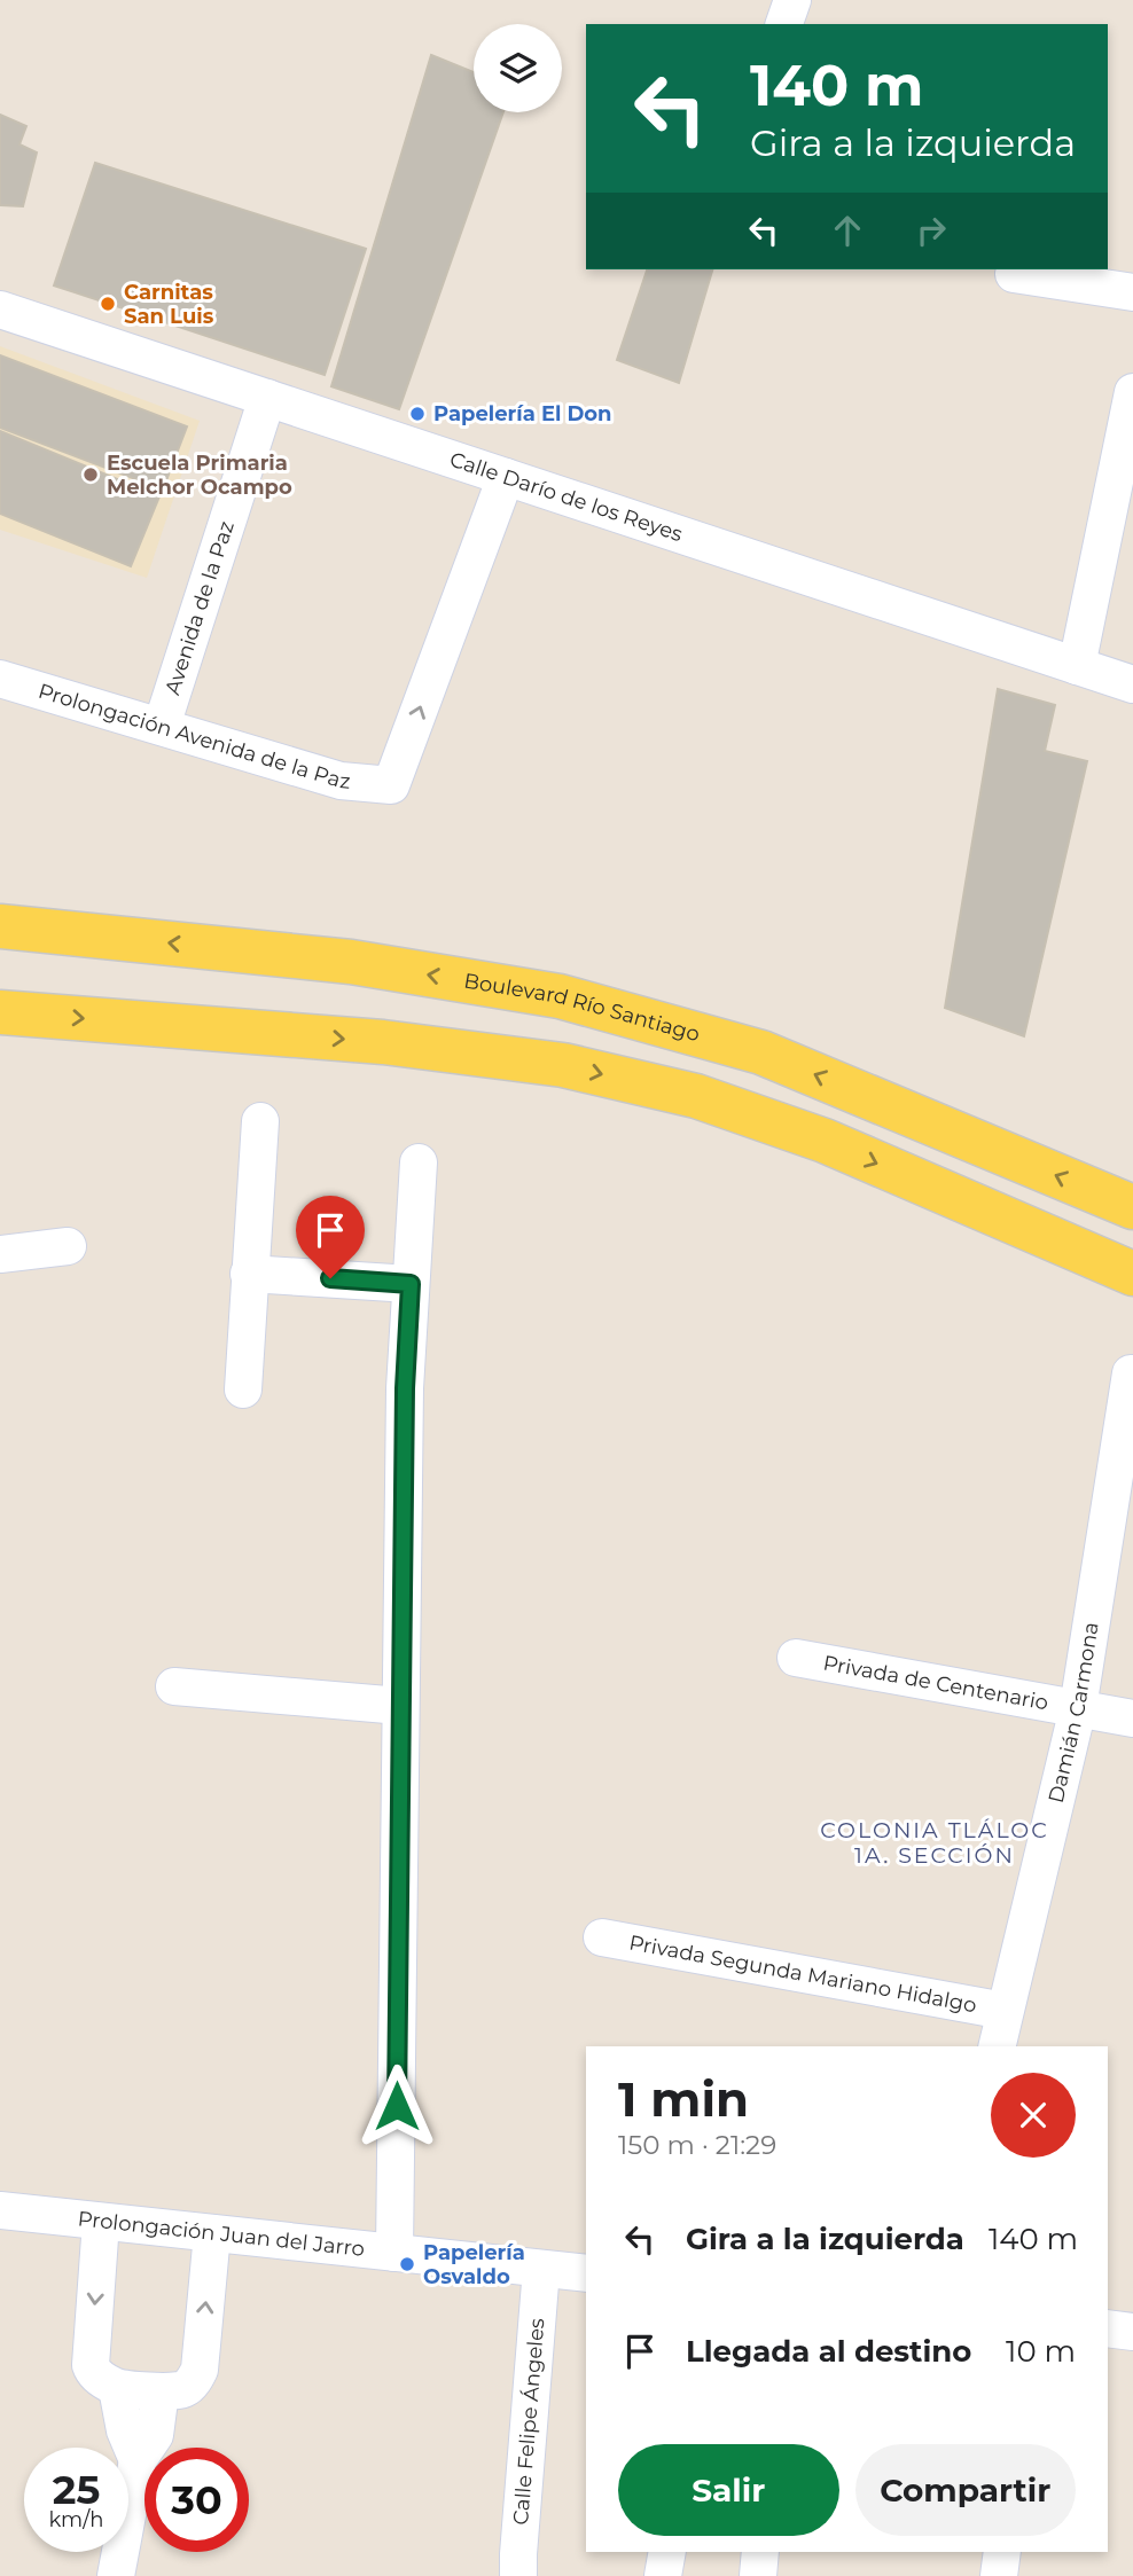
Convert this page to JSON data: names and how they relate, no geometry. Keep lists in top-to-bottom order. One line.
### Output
{"streets":{"main road":["Boulevard Río Santiago"],"street":["Calle Darío de los Reyes","Avenida de la Paz","Prolongación Avenida de la Paz","Privada de Centenario","Damián Carmona","Privada Segunda Mariano Hidalgo","Prolongación Juan del Jarro","Calle Felipe Ángeles"]},"crossings":[["Calle Darío de los Reyes","Avenida de la Paz"],["Calle Darío de los Reyes","Prolongación Avenida de la Paz"],["Avenida de la Paz","Prolongación Avenida de la Paz"],["Privada de Centenario","Damián Carmona"],["Damián Carmona","Privada Segunda Mariano Hidalgo"],["Prolongación Juan del Jarro","Calle Felipe Ángeles"]],"districts":["COLONIA TLÁLOC 1A. SECCIÓN"],"places":["Carnitas San Luis","Papelería El Don","Escuela Primaria Melchor Ocampo","Papelería Osvaldo"],"page":{"turn":["140 m","Gira a la izquierda"],"heading":["1 min","150 m · 21:29"],"list":[{"name":"Gira a la izquierda","value":"140 m"},{"name":"Llegada al destino","value":"10 m"}],"buttons":["Salir","Compartir"],"speed":"25 km/h","limit":"30"}}
